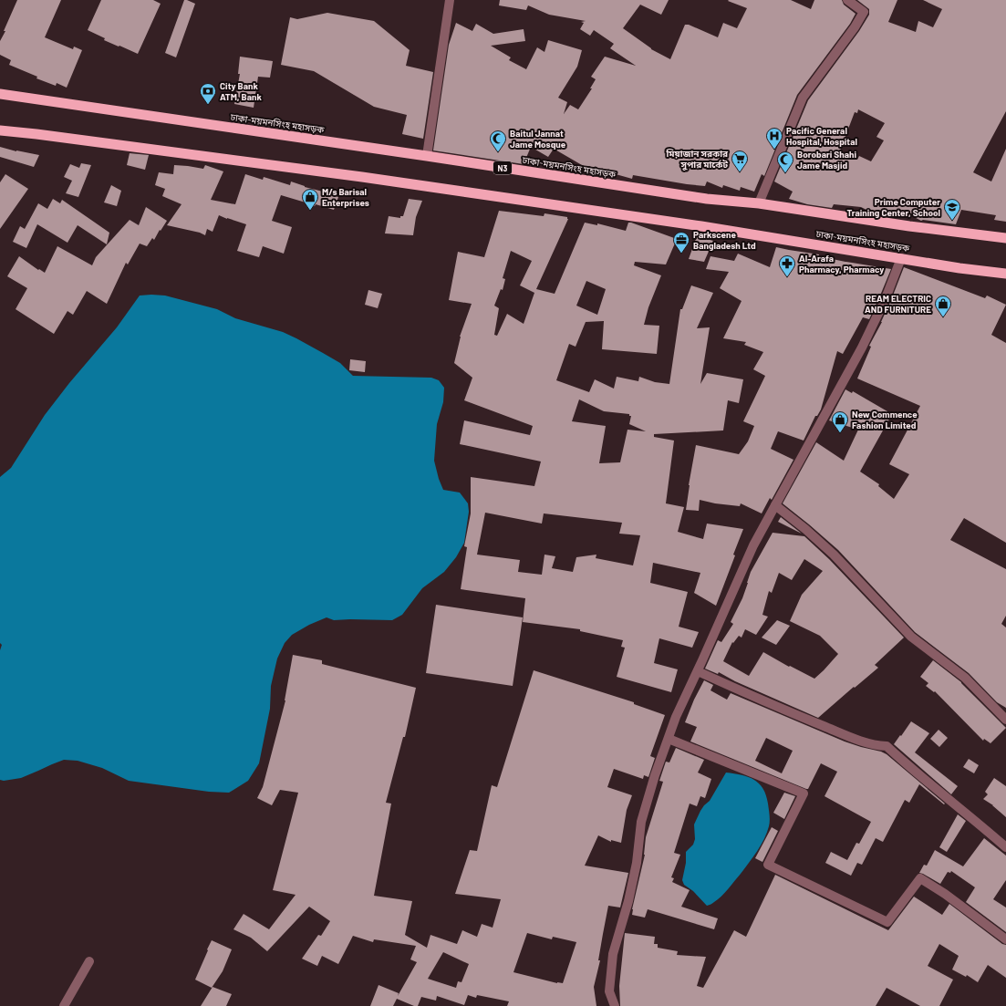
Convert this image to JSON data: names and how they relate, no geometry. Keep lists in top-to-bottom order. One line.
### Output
{"streets":{"highway":["ঢাকা-ময়মনসিংহ মহাসড়ক","N3"]},"places":{"bank":["City Bank ATM, Bank"],"hospital":["Pacific General Hospital, Hospital"],"mosque":["Baitul Jannat Jame Mosque","Borobari Shahi Jame Masjid"],"supermarket":["মিয়াজান সরকার সুপার মার্কেট"],"shop":["M/s Barisal Enterprises","REAM ELECTRIC AND FURNITURE","New Commence Fashion Limited"],"school or university":["Prime Computer Training Center, School"],"office":["Parkscene Bangladesh Ltd"],"pharmacy":["Al-Arafa Pharmacy, Pharmacy"]}}
